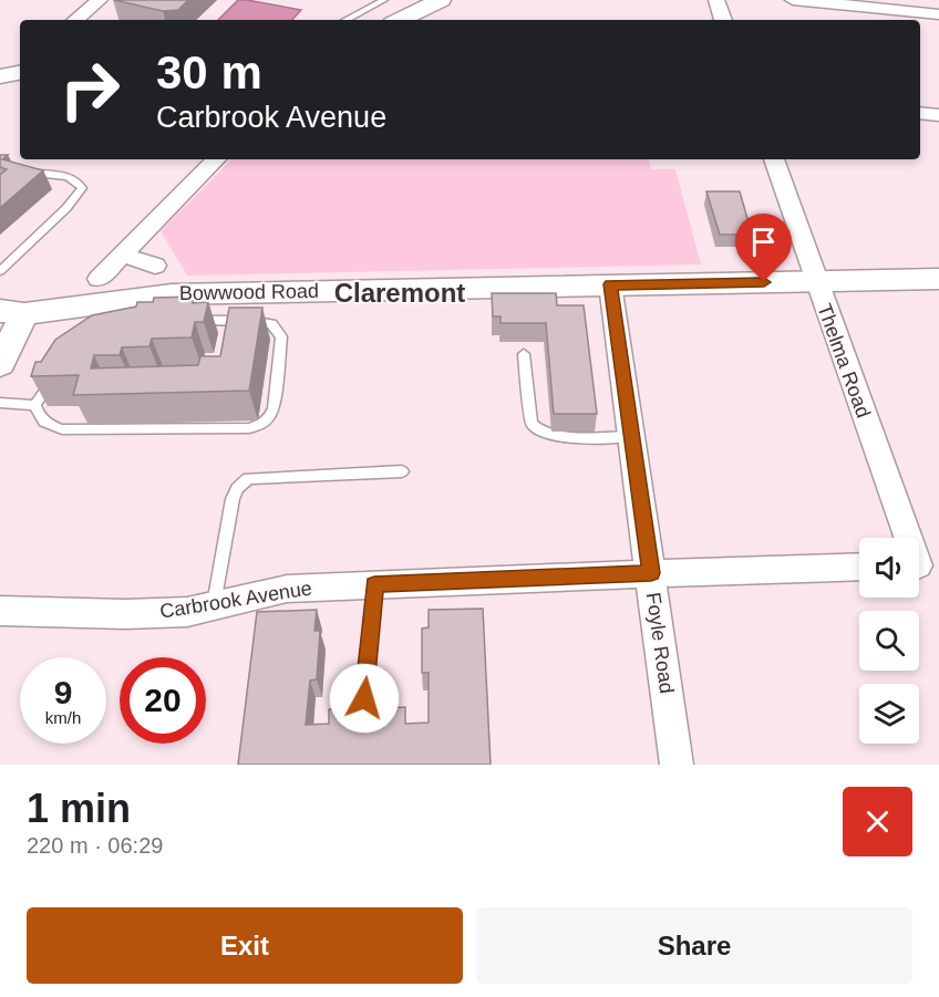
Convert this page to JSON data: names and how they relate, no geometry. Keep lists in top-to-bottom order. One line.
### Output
{"streets":{"street":["Bowwood Road","Thelma Road","Carbrook Avenue","Foyle Road"]},"crossings":[["Bowwood Road","Thelma Road"],["Bowwood Road","Foyle Road"],["Carbrook Avenue","Foyle Road"]],"districts":["Claremont"],"page":{"turn":["30 m","Carbrook Avenue"],"speed":"9 km/h","limit":"20","heading":["1 min","220 m · 06:29"],"buttons":["Exit","Share"]}}
